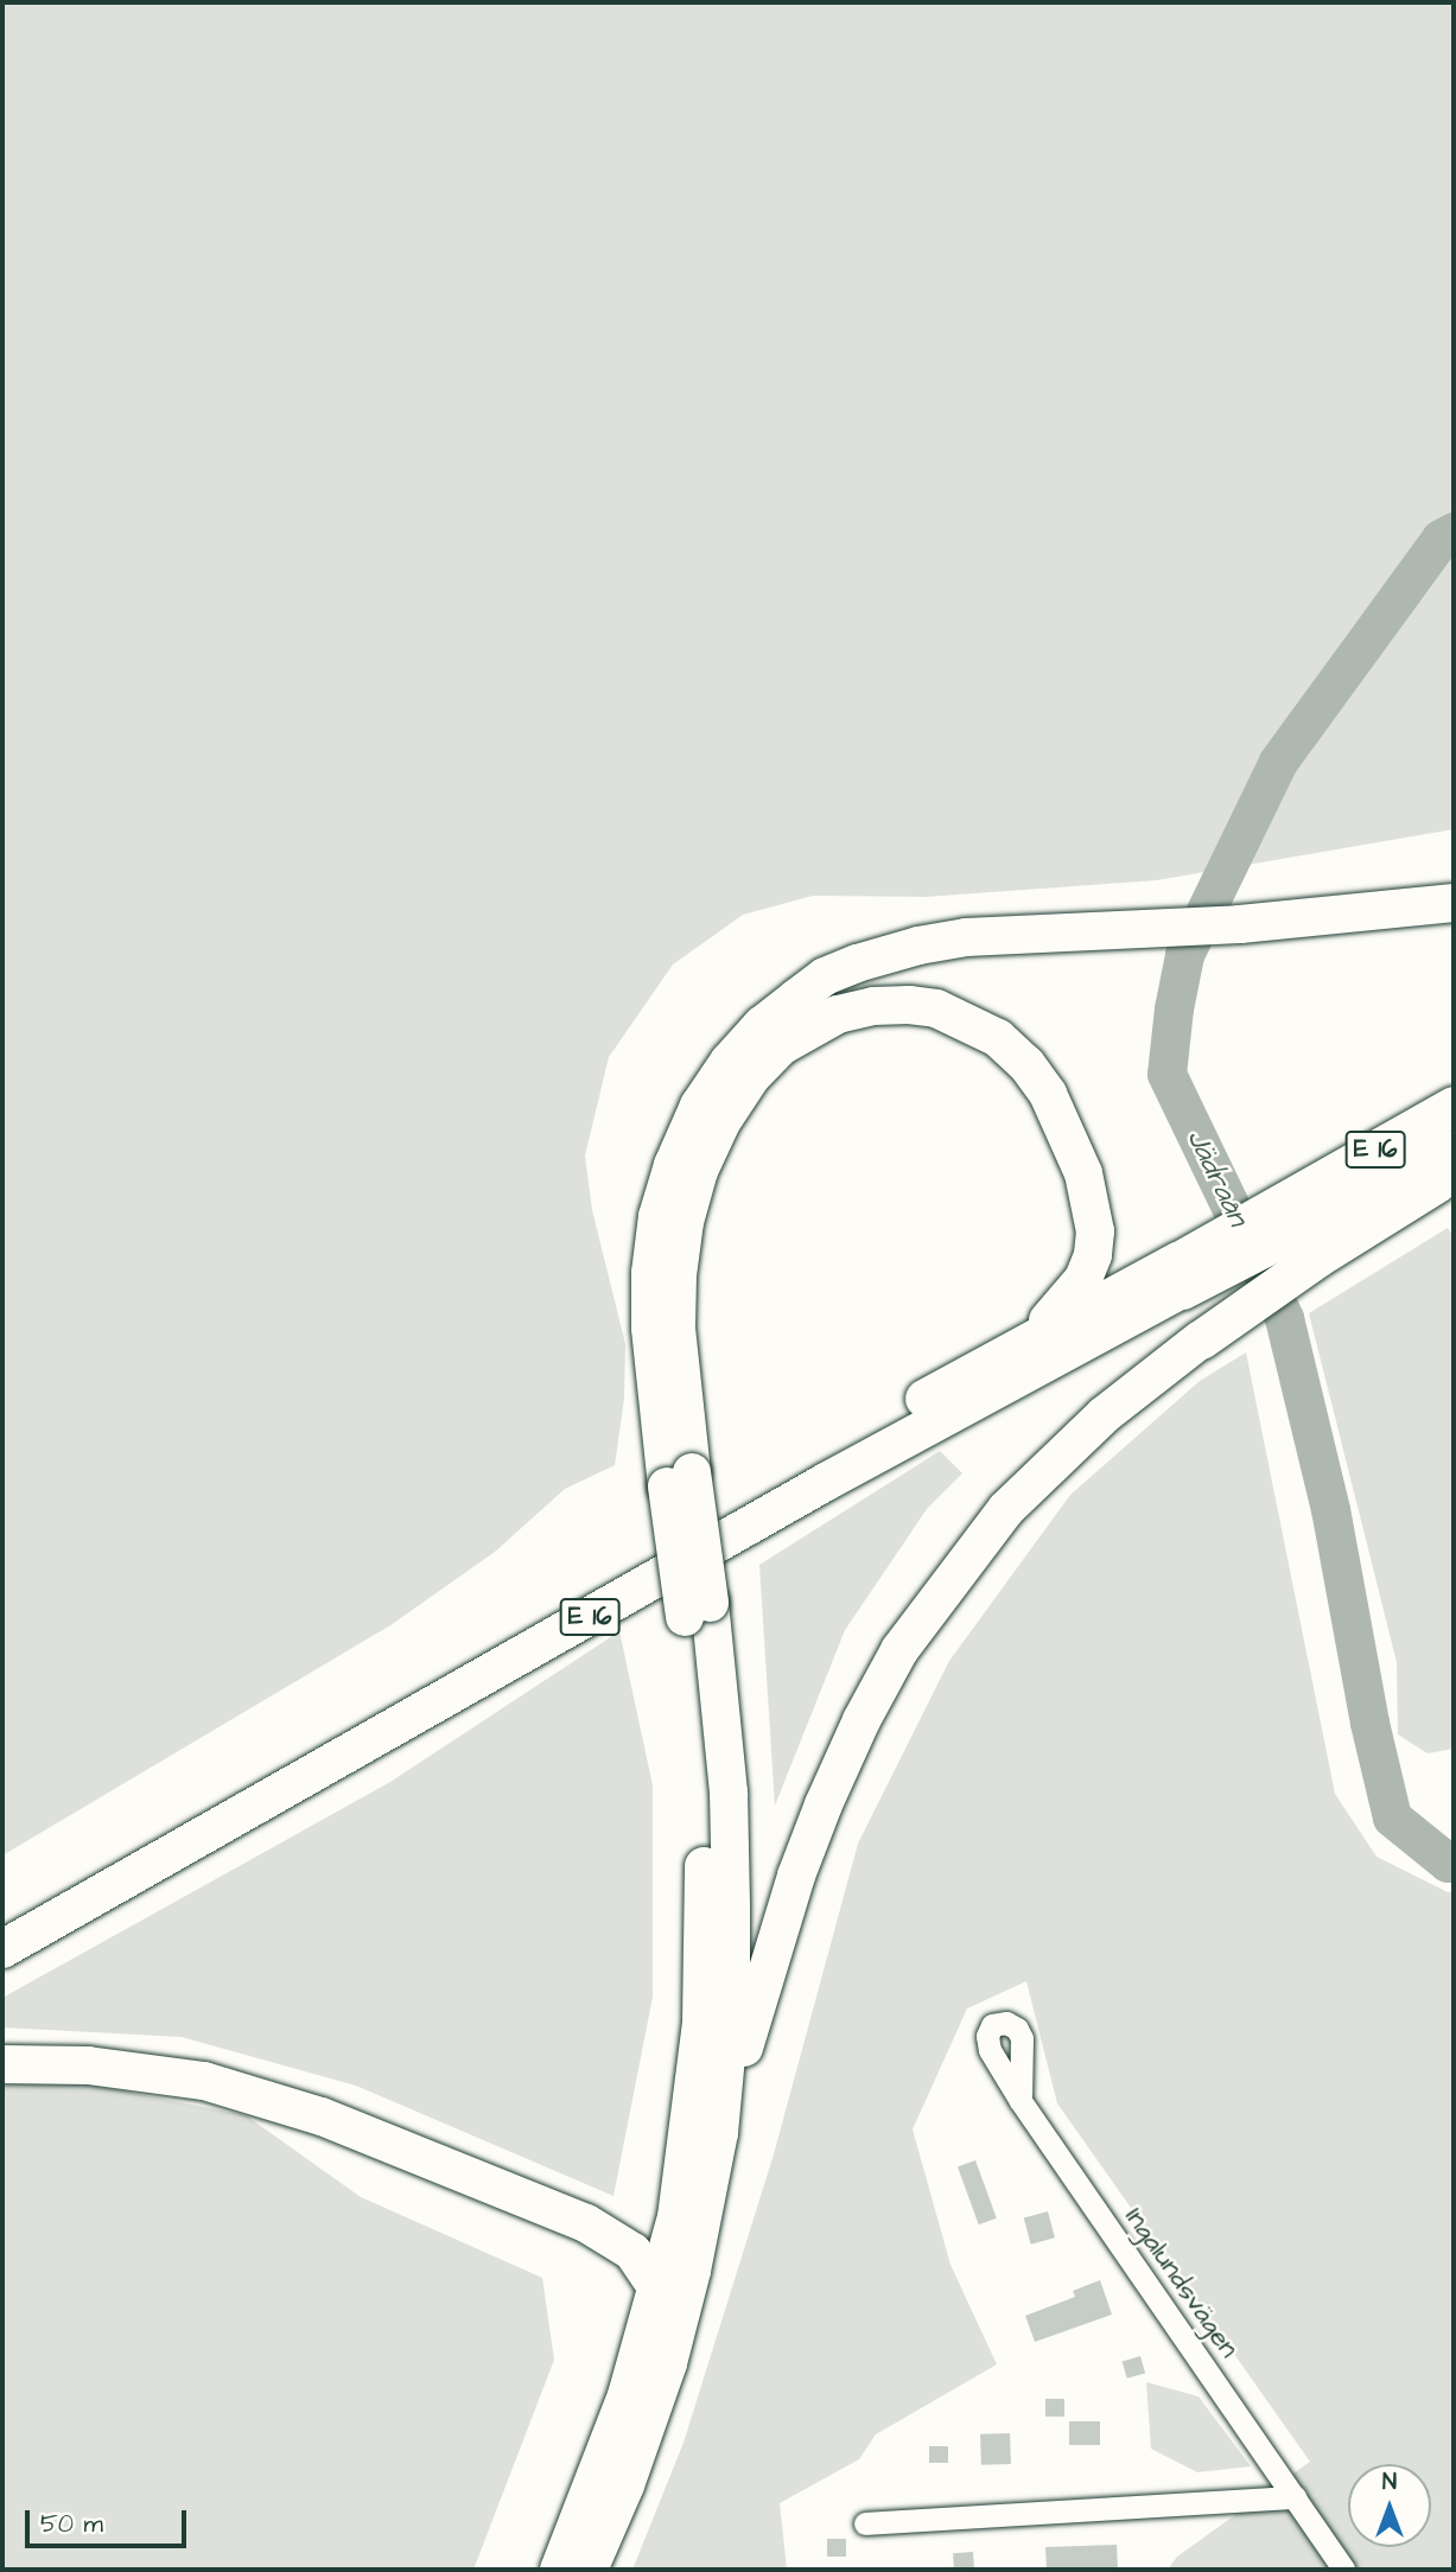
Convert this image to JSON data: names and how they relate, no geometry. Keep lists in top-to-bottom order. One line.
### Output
{"streets":{"highway":["E 16"],"street":["Ingalundsvägen"]},"water":["Jädraån"],"scale_bar":"50 m","north":"top"}
